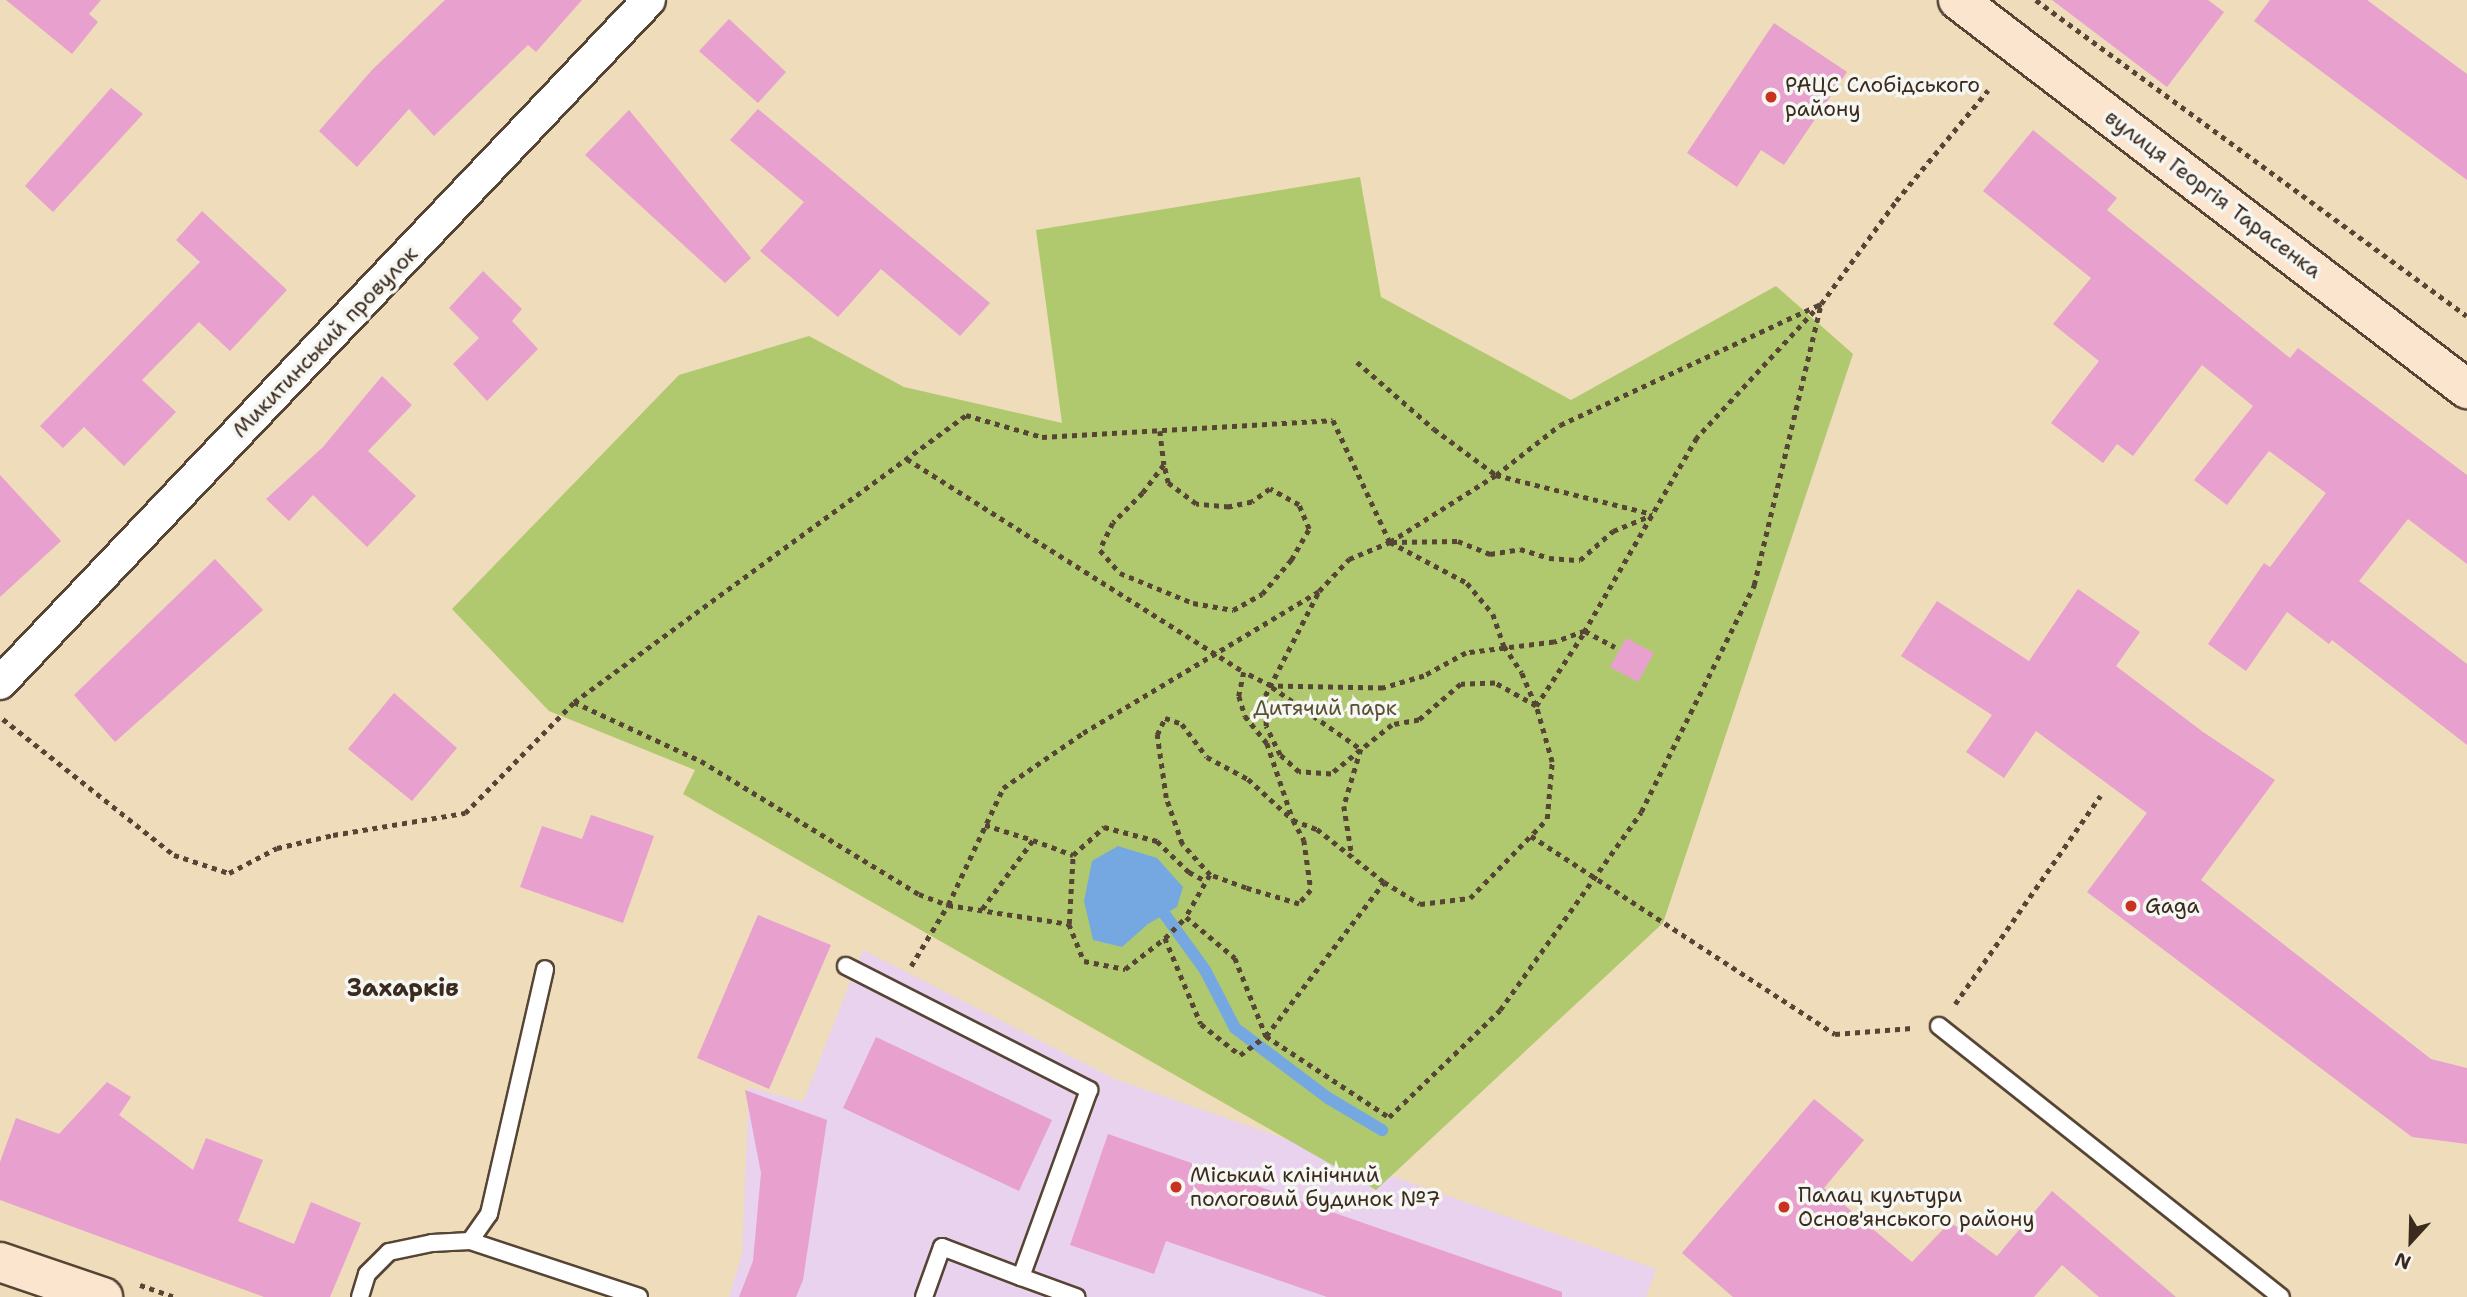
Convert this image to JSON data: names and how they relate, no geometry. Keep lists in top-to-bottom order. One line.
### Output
{"streets":{"main road":["вулиця Георгія Тарасенка"],"street":["Микитинський провулок"]},"districts":["Захарків"],"parks":["Дитячий парк"],"places":["РАЦС Слобідського району","Gaga","Міський клінічний пологовий будинок №7","Палац культури Основ'янського району"],"north":"bottom"}
